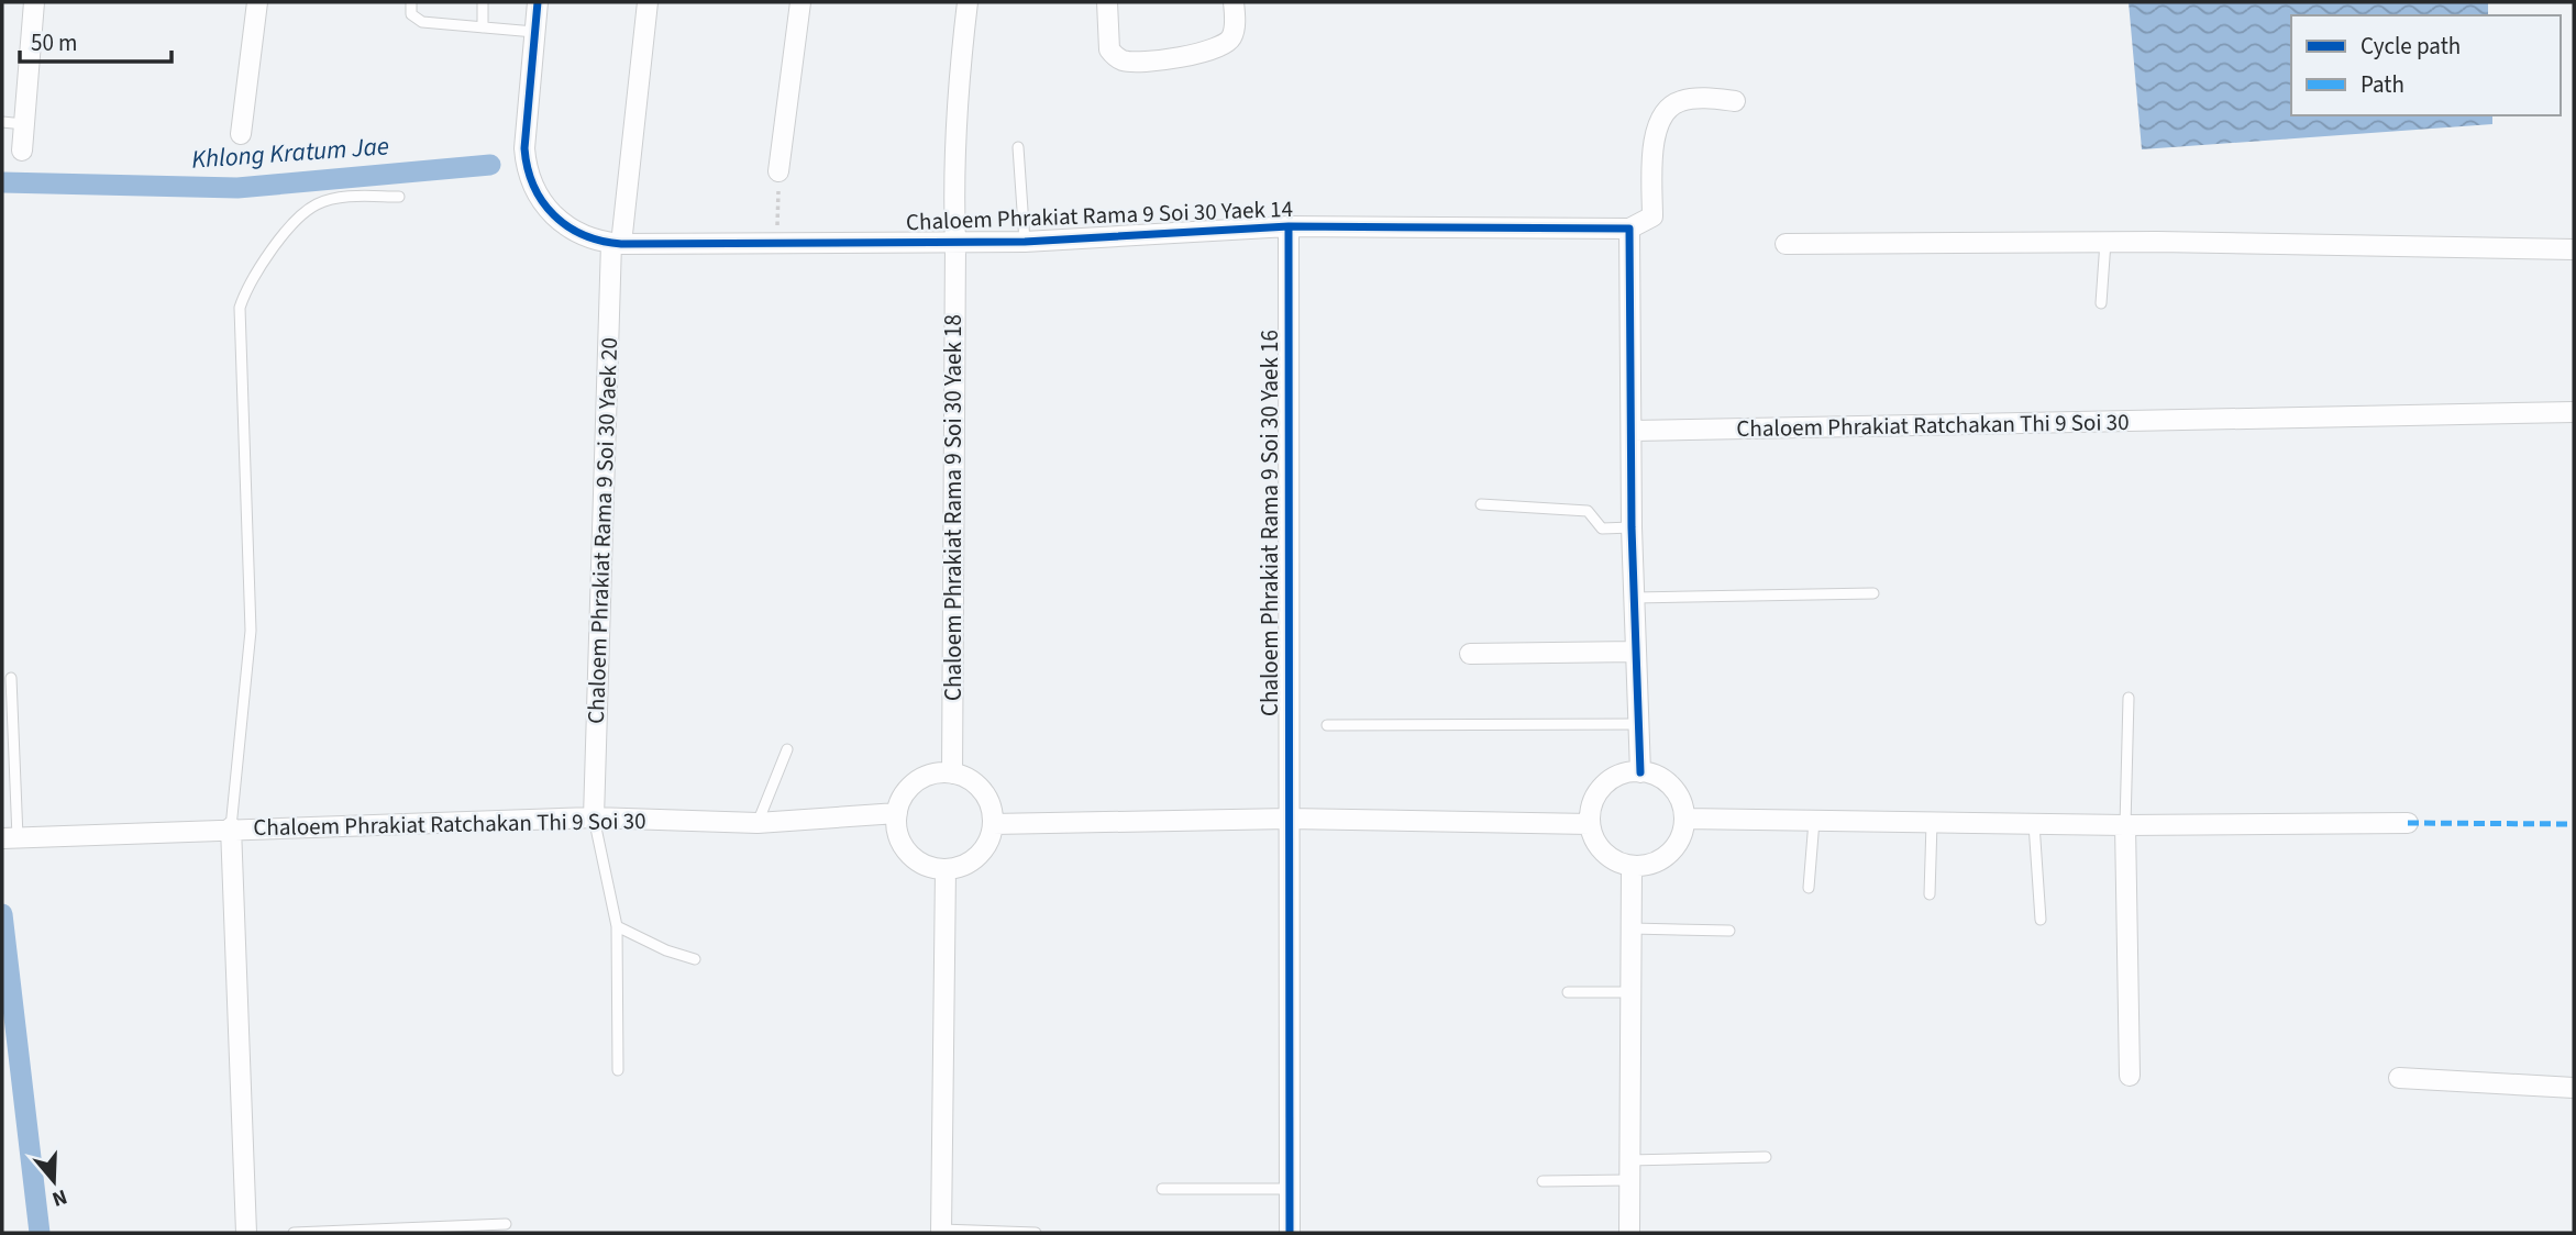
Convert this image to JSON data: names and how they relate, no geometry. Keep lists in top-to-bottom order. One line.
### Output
{"streets":{"street":["Chaloem Phrakiat Rama 9 Soi 30 Yaek 14","Chaloem Phrakiat Ratchakan Thi 9 Soi 30","Chaloem Phrakiat Rama 9 Soi 30 Yaek 18","Chaloem Phrakiat Rama 9 Soi 30 Yaek 16","Chaloem Phrakiat Rama 9 Soi 30 Yaek 20"]},"crossings":[["Chaloem Phrakiat Rama 9 Soi 30 Yaek 14","Chaloem Phrakiat Rama 9 Soi 30 Yaek 18"],["Chaloem Phrakiat Rama 9 Soi 30 Yaek 14","Chaloem Phrakiat Rama 9 Soi 30 Yaek 16"],["Chaloem Phrakiat Rama 9 Soi 30 Yaek 14","Chaloem Phrakiat Rama 9 Soi 30 Yaek 20"],["Chaloem Phrakiat Ratchakan Thi 9 Soi 30","Chaloem Phrakiat Rama 9 Soi 30 Yaek 18"],["Chaloem Phrakiat Ratchakan Thi 9 Soi 30","Chaloem Phrakiat Rama 9 Soi 30 Yaek 20"]],"water":["Khlong Kratum Jae"],"legend":["Cycle path","Path"],"scale_bar":"50 m","north":"bottom"}
